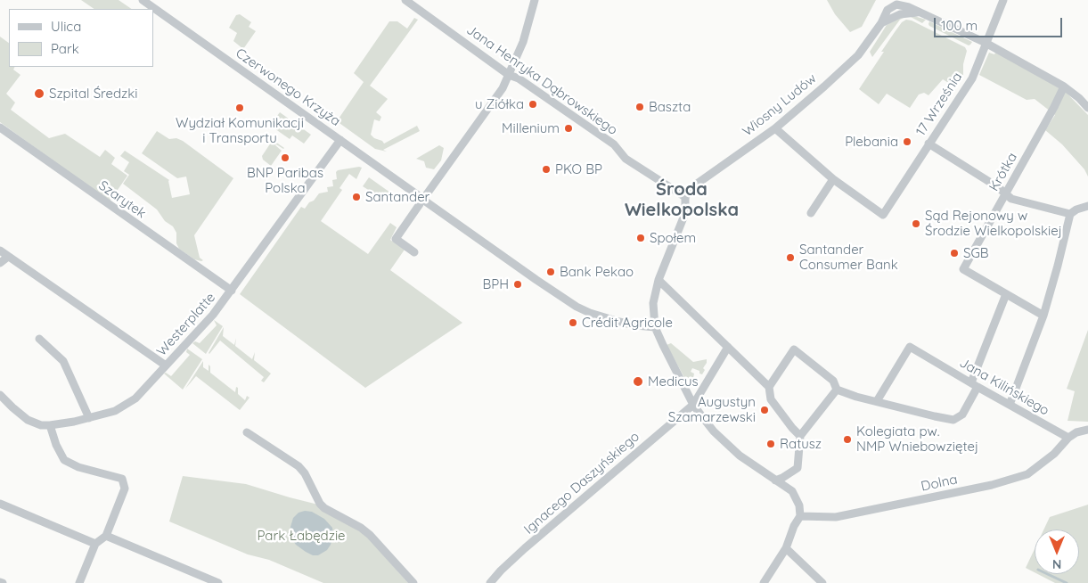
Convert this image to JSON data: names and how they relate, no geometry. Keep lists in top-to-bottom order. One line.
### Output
{"streets":{"street":["Jana Henryka Dąbrowskiego","Czerwonego Krzyża","17 Września","Wiosny Ludów","Krótka","Szarytek","Westerplatte","Jana Kilińskiego","Ignacego Daszyńskiego","Dolna"]},"crossings":[["Jana Henryka Dąbrowskiego","Wiosny Ludów"],["Czerwonego Krzyża","Westerplatte"],["17 Września","Wiosny Ludów"],["Szarytek","Westerplatte"],["Jana Kilińskiego","Dolna"]],"districts":["Środa Wielkopolska"],"parks":["Park Łabędzie"],"places":["Szpital Średzki","u Ziółka","Baszta","Wydział Komunikacji i Transportu","Millenium","Plebania","BNP Paribas Polska","PKO BP","Santander","Sąd Rejonowy w Środzie Wielkopolskiej","Społem","SGB","Santander Consumer Bank","Bank Pekao","BPH","Crédit Agricole","Medicus","Augustyn Szamarzewski","Kolegiata pw. NMP Wniebowziętej","Ratusz"],"legend":["Ulica","Park"],"scale_bar":"100 m","north":"bottom"}
